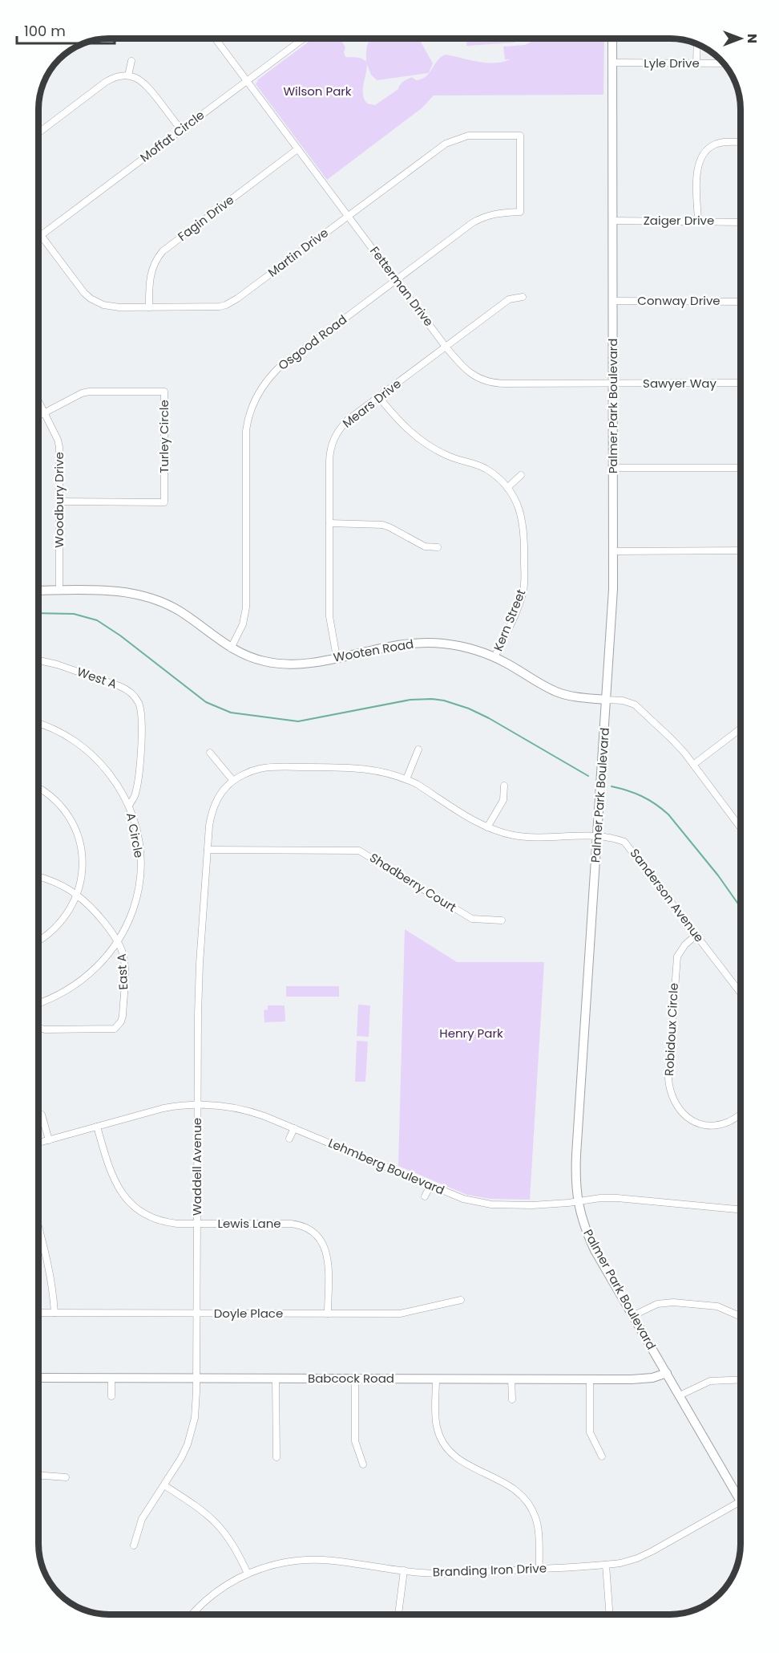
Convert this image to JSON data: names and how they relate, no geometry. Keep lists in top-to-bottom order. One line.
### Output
{"streets":{"main road":["Palmer Park Boulevard","Wooten Road","Babcock Road"],"street":["Lyle Drive","Moffat Circle","Fagin Drive","Zaiger Drive","Martin Drive","Fetterman Drive","Conway Drive","Osgood Road","Sawyer Way","Mears Drive","Turley Circle","Woodbury Drive","Kern Street","West A","A Circle","Shadberry Court","Sanderson Avenue","East A","Robidoux Circle","Waddell Avenue","Lehmberg Boulevard","Lewis Lane","Doyle Place","Branding Iron Drive"]},"crossings":[["Lyle Drive","Palmer Park Boulevard"],["Moffat Circle","Martin Drive"],["Moffat Circle","Fetterman Drive"],["Fagin Drive","Martin Drive"],["Fagin Drive","Fetterman Drive"],["Zaiger Drive","Palmer Park Boulevard"],["Martin Drive","Fetterman Drive"],["Martin Drive","Osgood Road"],["Fetterman Drive","Osgood Road"],["Fetterman Drive","Sawyer Way"],["Fetterman Drive","Mears Drive"],["Fetterman Drive","Palmer Park Boulevard"],["Conway Drive","Palmer Park Boulevard"],["Osgood Road","Wooten Road"],["Sawyer Way","Palmer Park Boulevard"],["Mears Drive","Kern Street"],["Mears Drive","Wooten Road"],["Palmer Park Boulevard","Wooten Road"],["Palmer Park Boulevard","Sanderson Avenue"],["Palmer Park Boulevard","Lehmberg Boulevard"],["Palmer Park Boulevard","Babcock Road"],["Palmer Park Boulevard","Branding Iron Drive"],["Turley Circle","Woodbury Drive"],["Woodbury Drive","Wooten Road"],["Kern Street","Wooten Road"],["West A","A Circle"],["A Circle","East A"],["Shadberry Court","Waddell Avenue"],["Sanderson Avenue","Robidoux Circle"],["Sanderson Avenue","Waddell Avenue"],["Waddell Avenue","Lehmberg Boulevard"],["Waddell Avenue","Lewis Lane"],["Waddell Avenue","Doyle Place"],["Waddell Avenue","Babcock Road"],["Lehmberg Boulevard","Lewis Lane"],["Lewis Lane","Doyle Place"]],"parks":["Wilson Park","Henry Park"],"scale_bar":"100 m","north":"right"}
